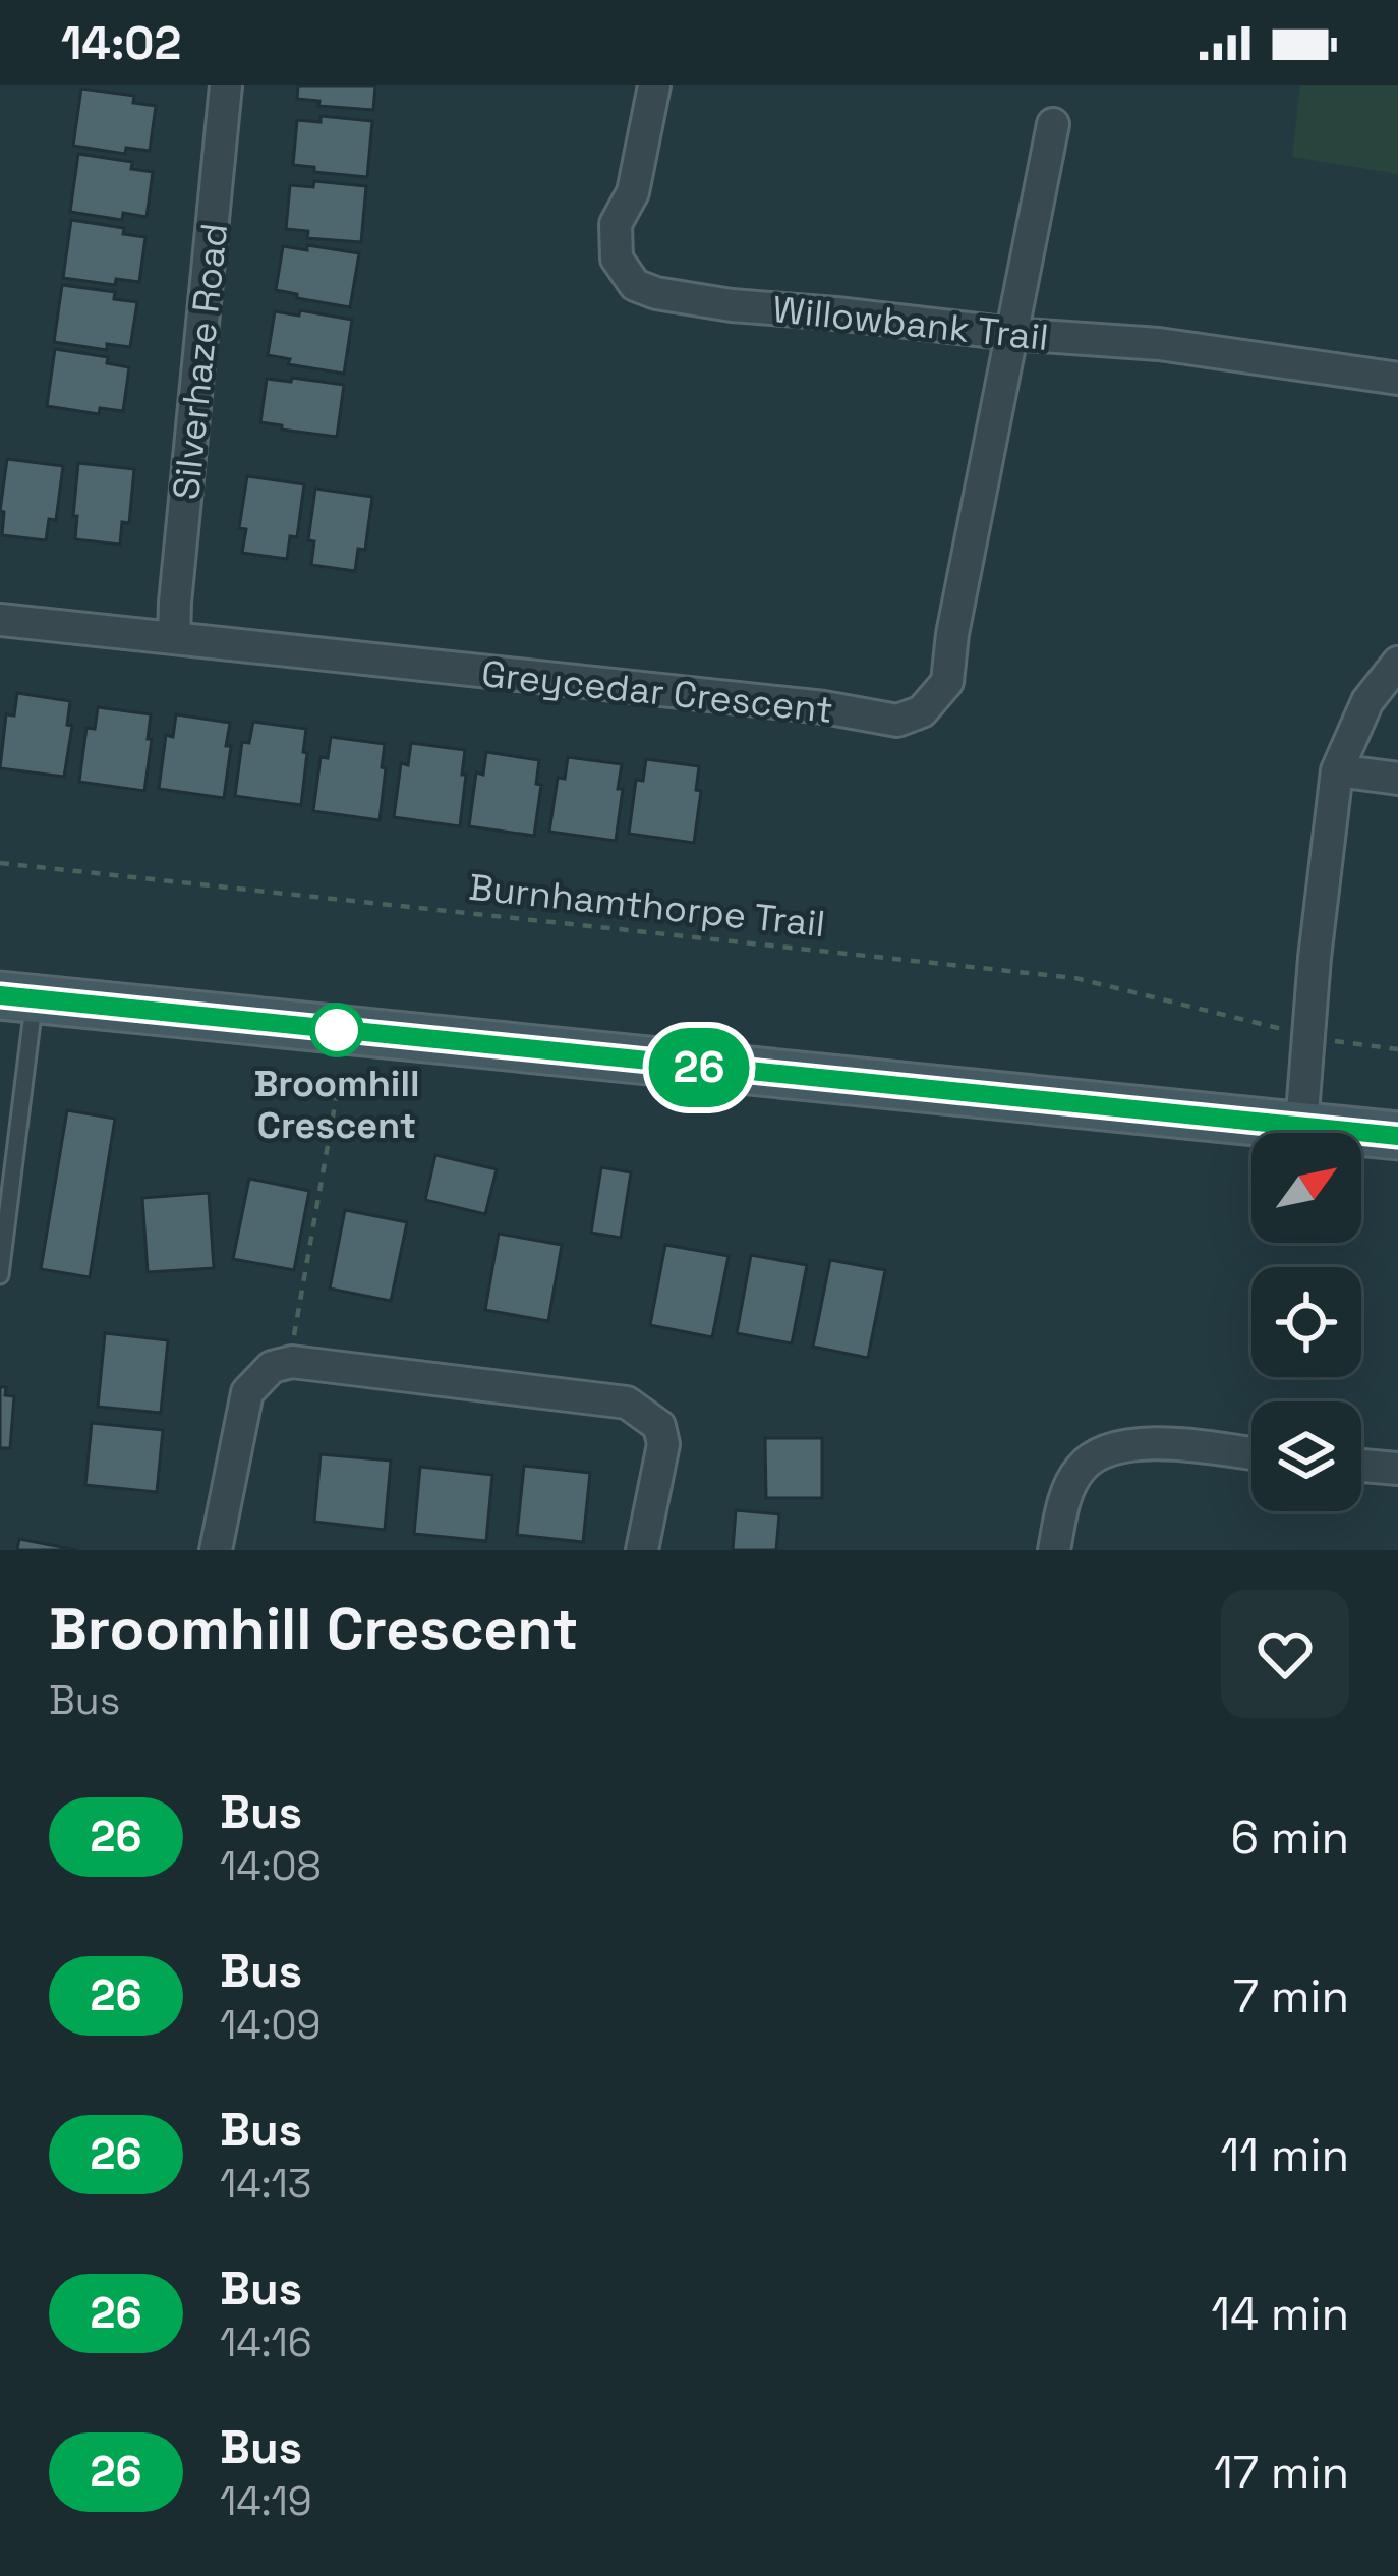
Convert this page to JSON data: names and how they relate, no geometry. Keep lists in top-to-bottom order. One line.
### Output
{"streets":{"street":["Willowbank Trail","Silverhaze Road","Greycedar Crescent"],"path":["Burnhamthorpe Trail"]},"crossings":[["Willowbank Trail","Greycedar Crescent"],["Silverhaze Road","Greycedar Crescent"]],"places":["Broomhill Crescent"],"lines":["bus line 26"],"north":"top right","page":{"status":"14:02","on_map":"26","heading":["Broomhill Crescent","Bus"],"list":[{"mark":"26","name":"Bus","note":"14:08","value":"6 min"},{"mark":"26","name":"Bus","note":"14:09","value":"7 min"},{"mark":"26","name":"Bus","note":"14:13","value":"11 min"},{"mark":"26","name":"Bus","note":"14:16","value":"14 min"},{"mark":"26","name":"Bus","note":"14:19","value":"17 min"}]}}
